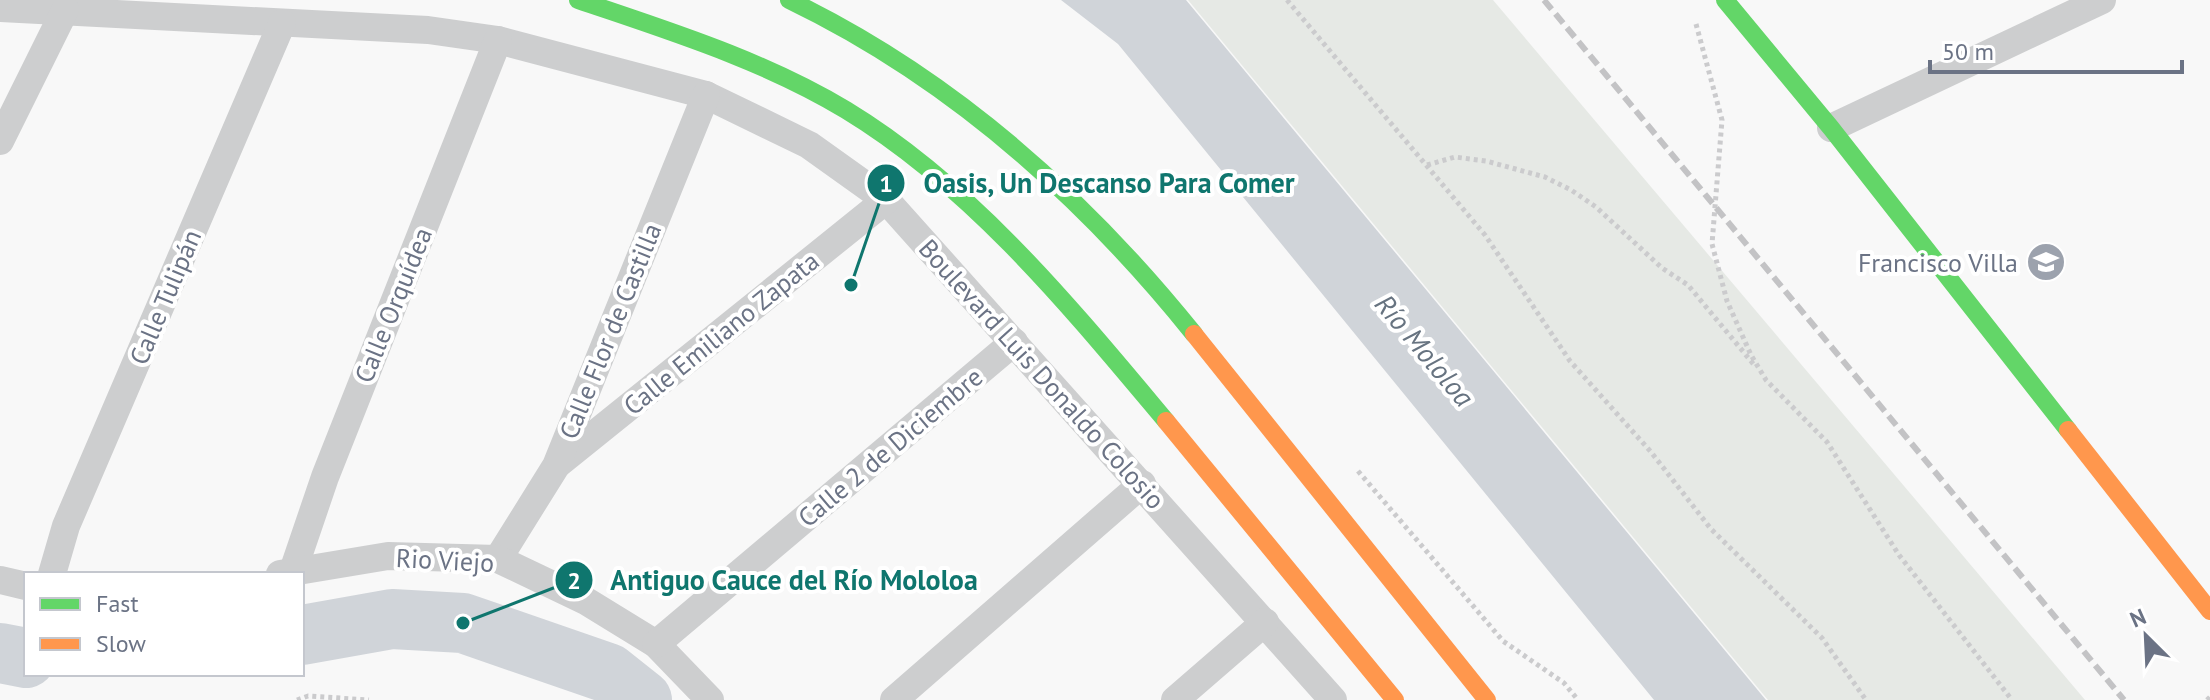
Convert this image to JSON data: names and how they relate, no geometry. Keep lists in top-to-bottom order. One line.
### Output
{"streets":{"street":["Calle Tulipán","Calle Orquídea","Calle Flor de Castilla","Calle Emiliano Zapata","Boulevard Luis Donaldo Colosio","Calle 2 de Diciembre","Rio Viejo"]},"crossings":[["Calle Tulipán","Boulevard Luis Donaldo Colosio"],["Calle Orquídea","Boulevard Luis Donaldo Colosio"],["Calle Flor de Castilla","Calle Emiliano Zapata"],["Calle Flor de Castilla","Boulevard Luis Donaldo Colosio"],["Calle Flor de Castilla","Rio Viejo"],["Calle Emiliano Zapata","Boulevard Luis Donaldo Colosio"],["Boulevard Luis Donaldo Colosio","Calle 2 de Diciembre"],["Calle 2 de Diciembre","Rio Viejo"]],"water":["Río Mololoa"],"places":{"school or university":["Francisco Villa"],"other":["Oasis, Un Descanso Para Comer","Antiguo Cauce del Río Mololoa"]},"legend":["Fast","Slow"],"scale_bar":"50 m","north":"top left"}
